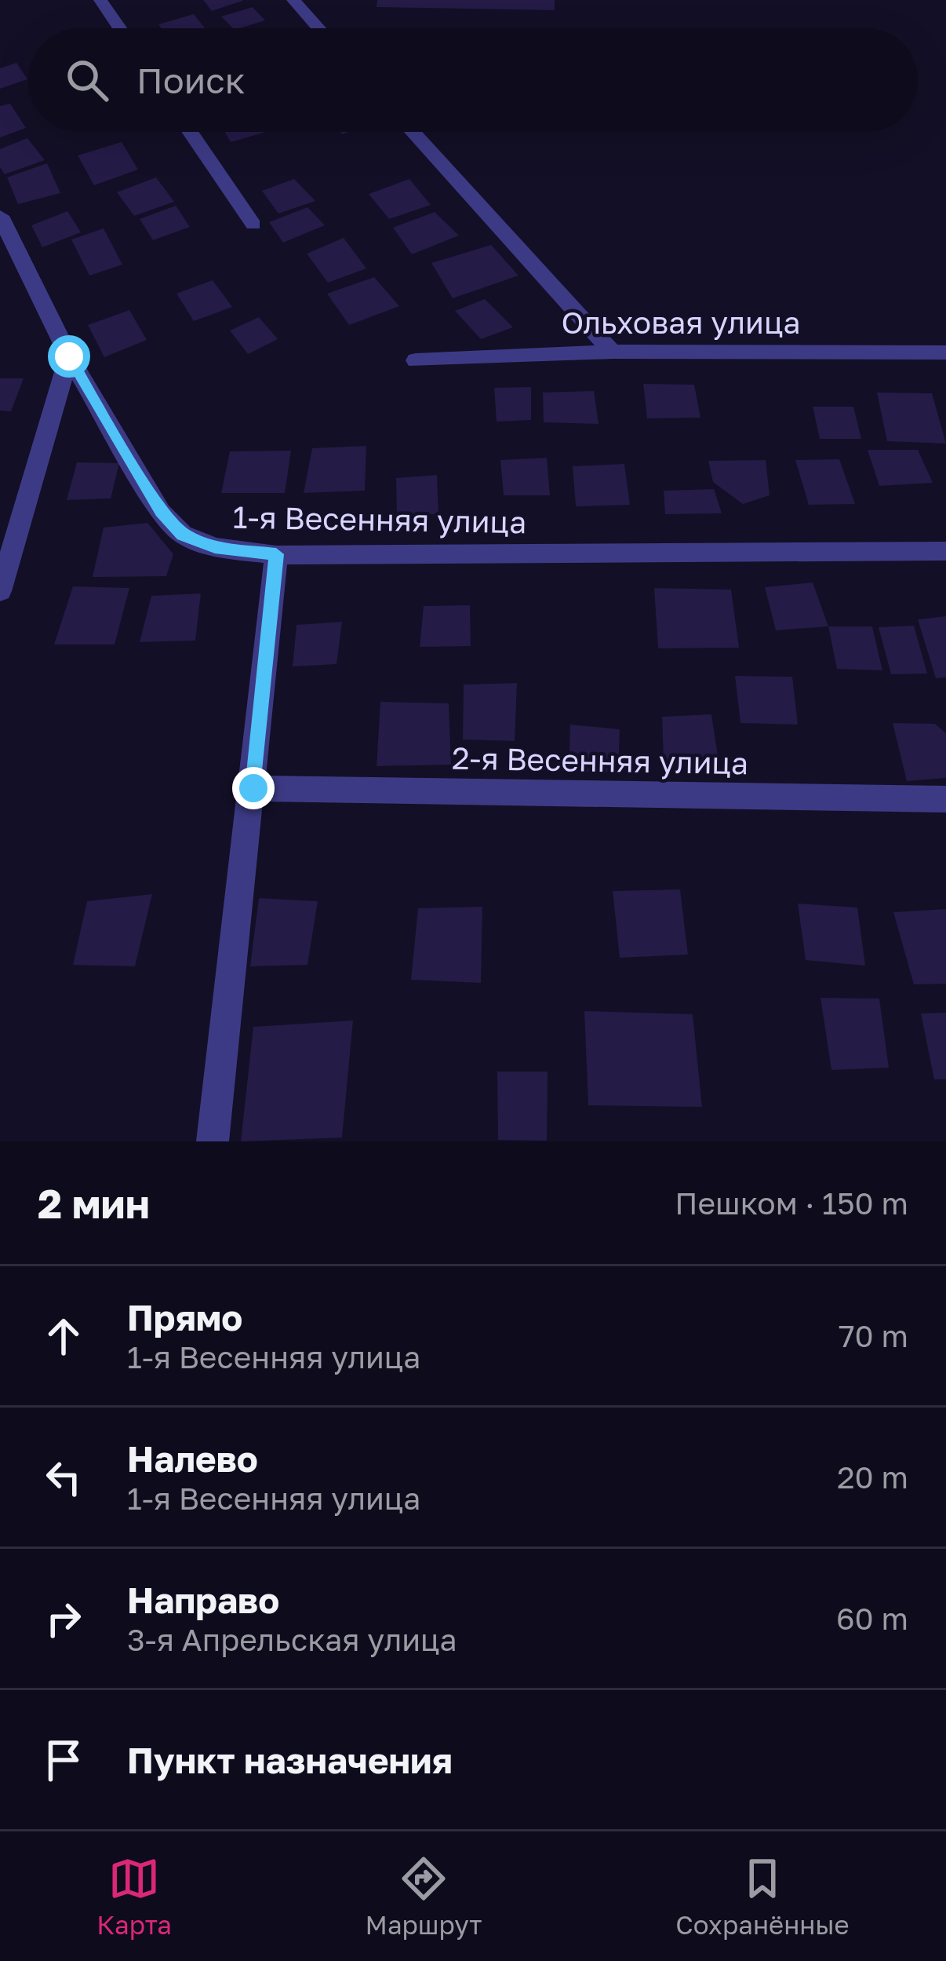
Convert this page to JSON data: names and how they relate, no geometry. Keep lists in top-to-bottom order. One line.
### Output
{"streets":{"street":["Ольховая улица","1-я Весенняя улица","2-я Весенняя улица"]},"page":{"search":"Поиск","heading":["2 мин","Пешком · 150 m"],"list":[["Прямо","1-я Весенняя улица","70 m"],["Налево","1-я Весенняя улица","20 m"],["Направо","3-я Апрельская улица","60 m"],"Пункт назначения"],"nav":["Карта","Маршрут","Сохранённые"]}}
